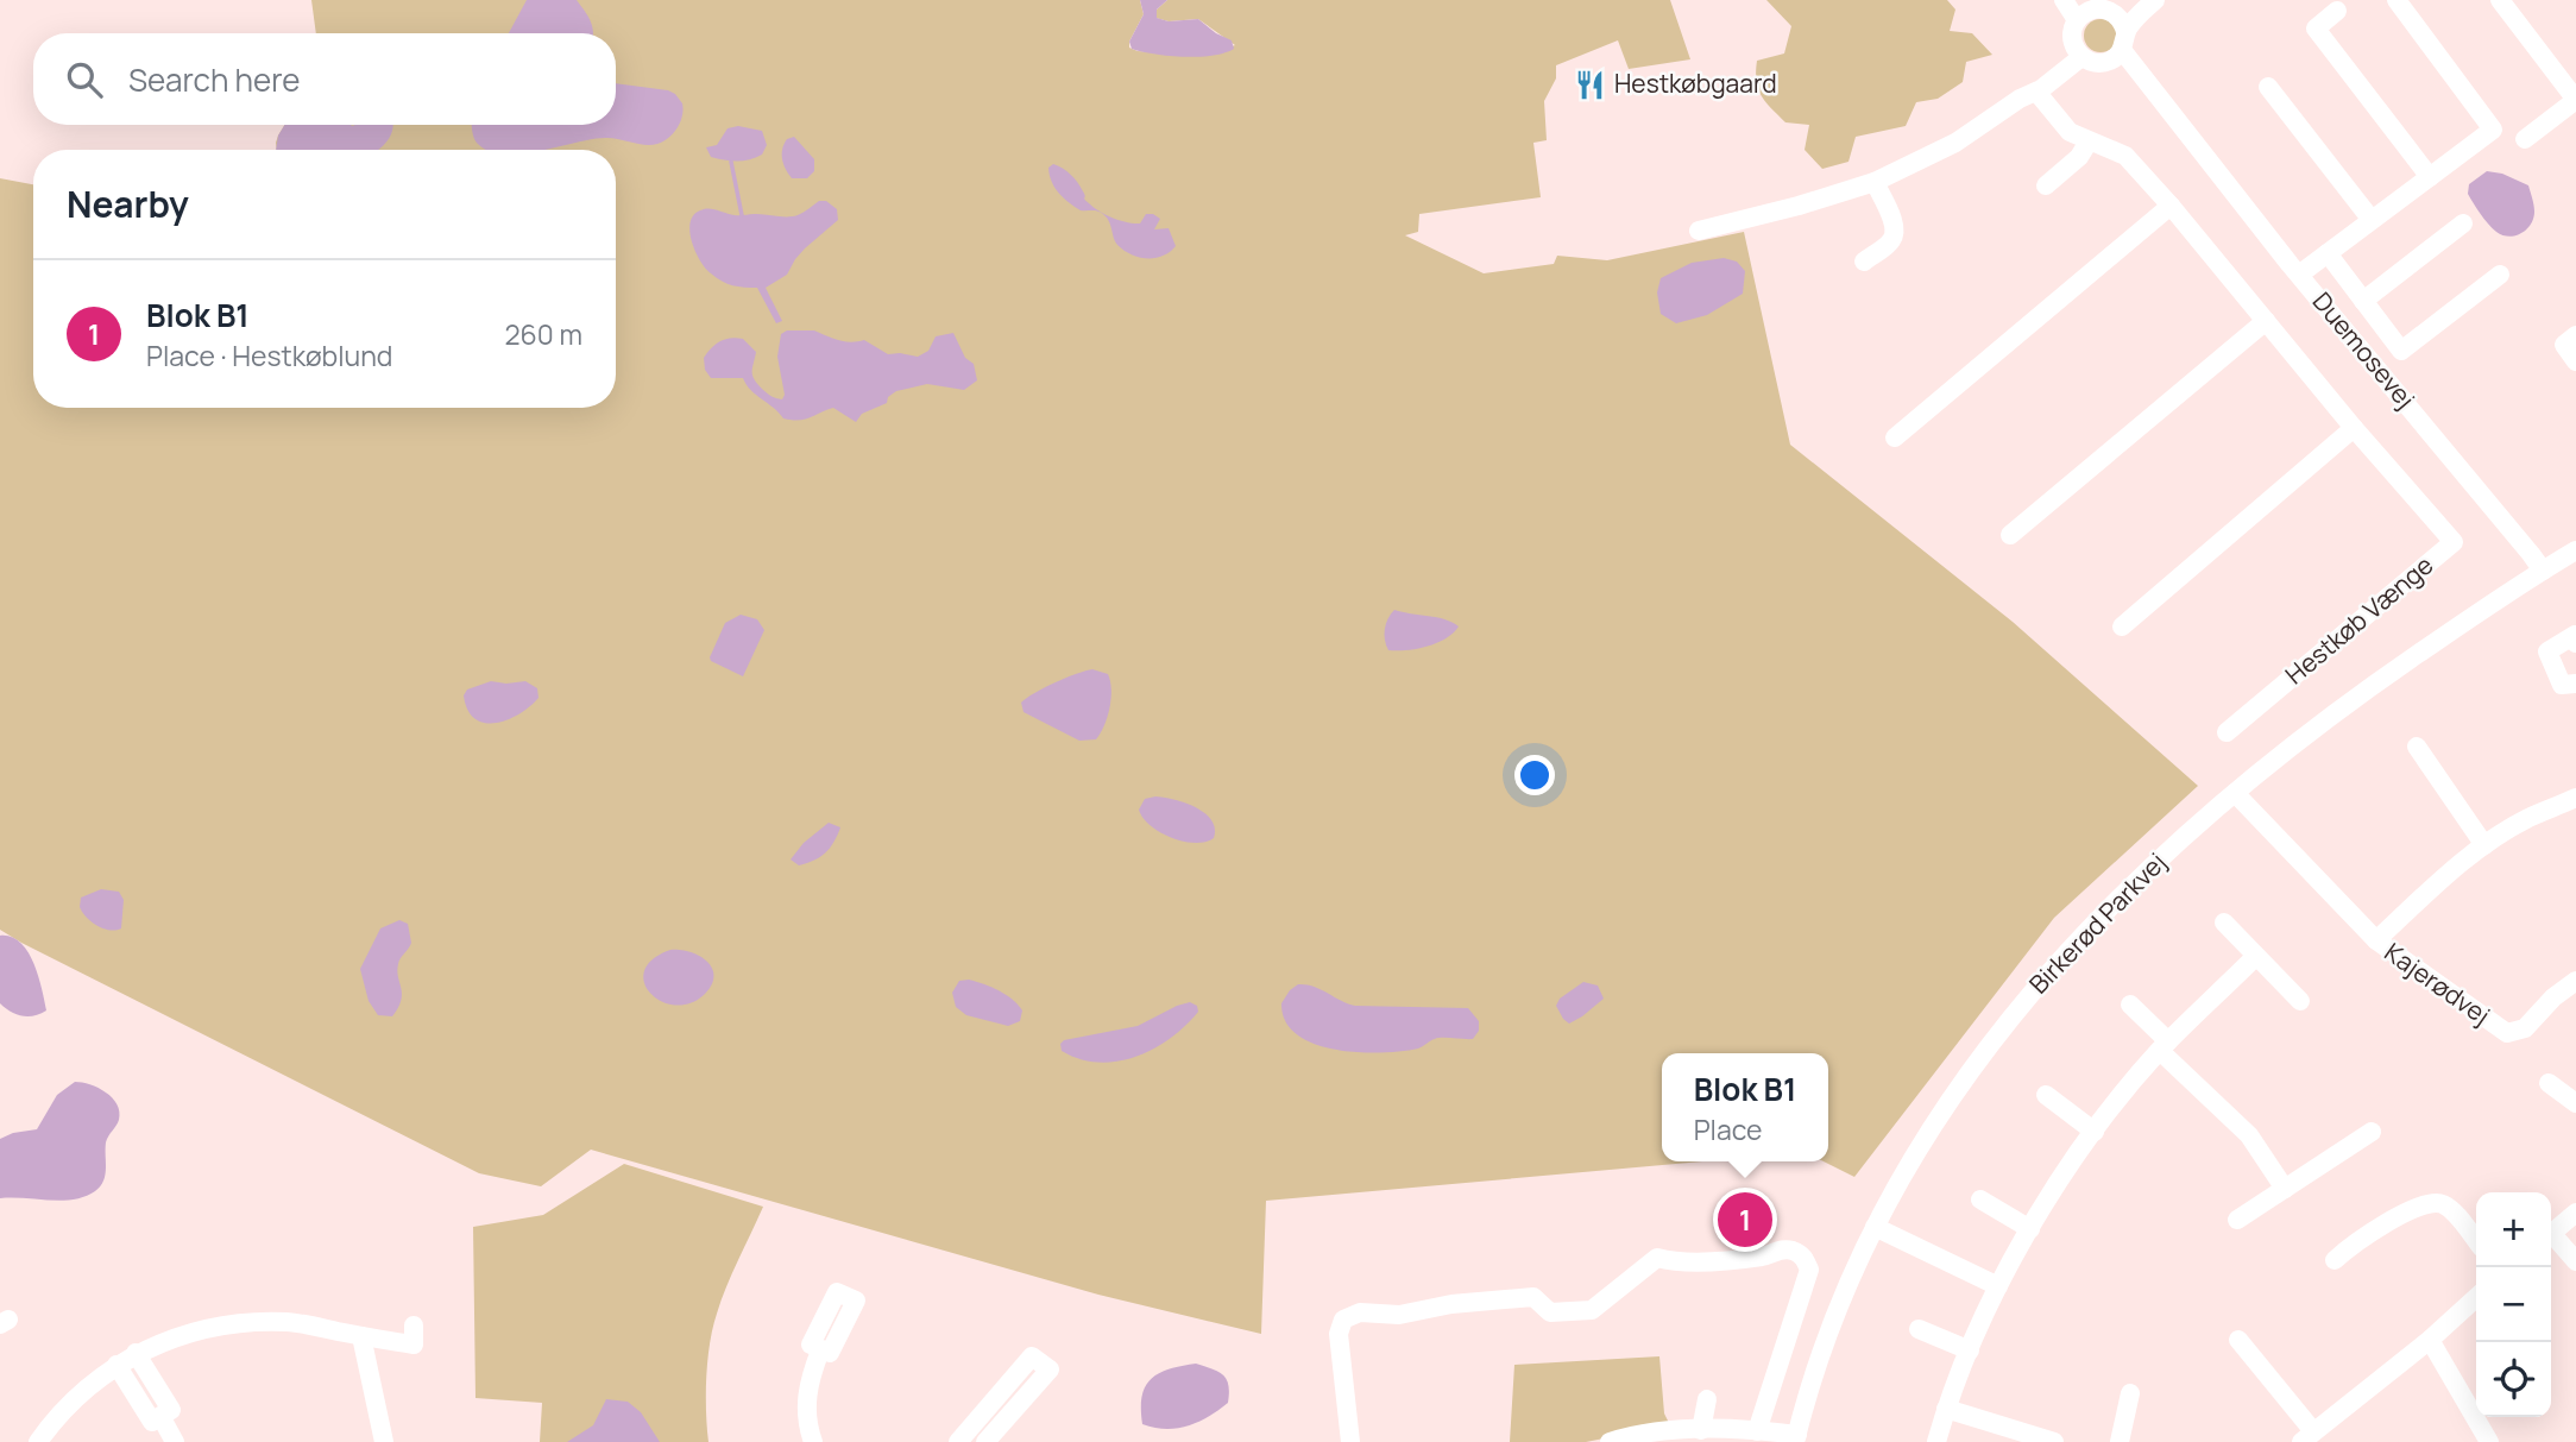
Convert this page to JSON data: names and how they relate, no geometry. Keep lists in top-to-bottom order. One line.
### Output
{"streets":{"street":["Duemosevej","Hestkøb Vænge","Birkerød Parkvej","Kajerødvej"]},"crossings":[["Duemosevej","Birkerød Parkvej"],["Birkerød Parkvej","Kajerødvej"]],"places":{"restaurant":["Hestkøbgaard"]},"page":{"search":"Search here","heading":"Nearby","list":[{"mark":"1","name":"Blok B1","note":"Place · Hestkøblund","value":"260 m"}],"popup":["Blok B1","Place"],"pins":"1","map_buttons":["+","−"]}}
